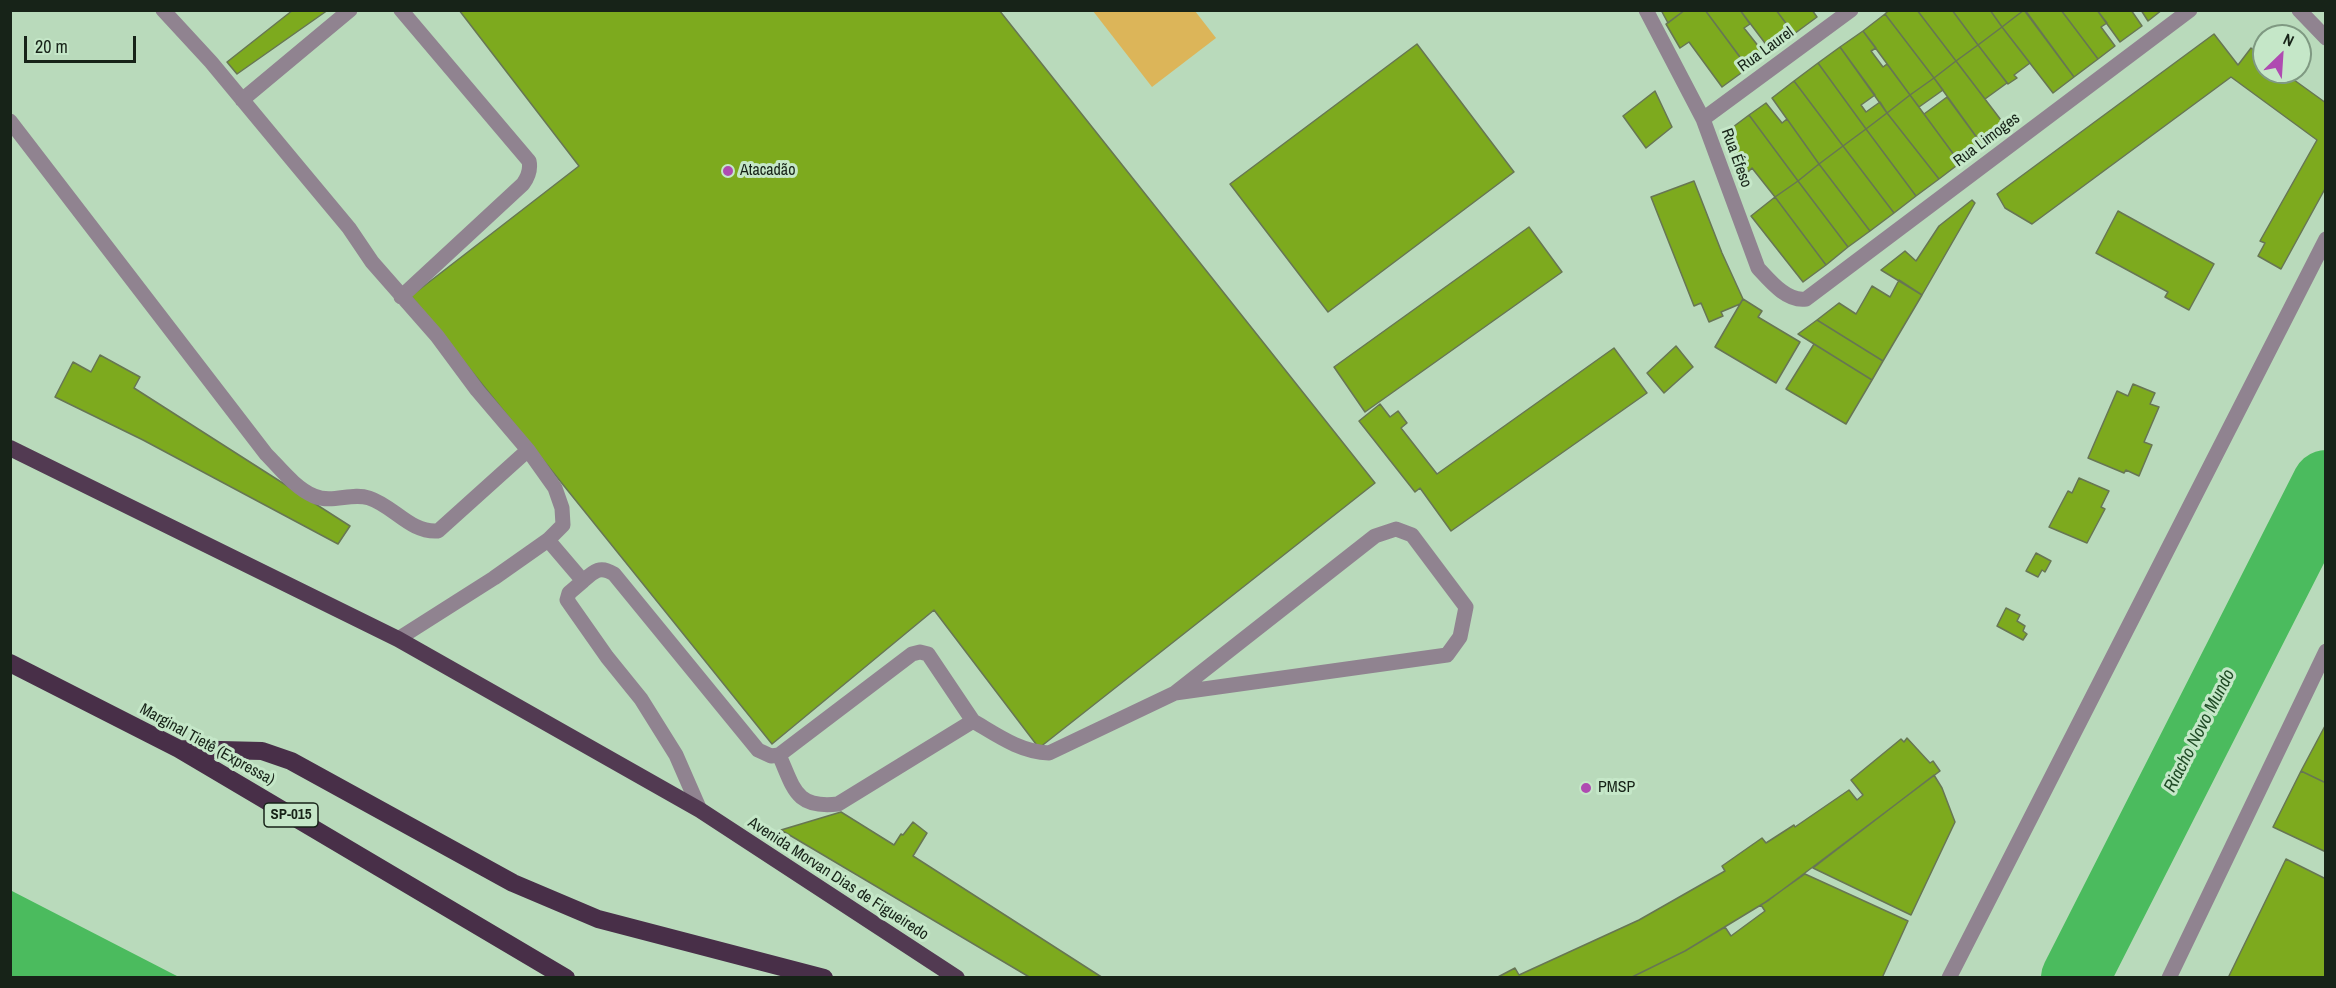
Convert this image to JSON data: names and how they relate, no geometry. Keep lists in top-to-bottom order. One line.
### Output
{"streets":{"highway":["Marginal Tietê (Expressa)","SP-015","Avenida Morvan Dias de Figueiredo"],"street":["Rua Laurel","Rua Limoges","Rua Éfeso"]},"crossings":[["Rua Laurel","Rua Éfeso"],["Rua Limoges","Rua Éfeso"]],"water":["Riacho Novo Mundo"],"places":["Atacadão","PMSP"],"scale_bar":"20 m","north":"top right"}
